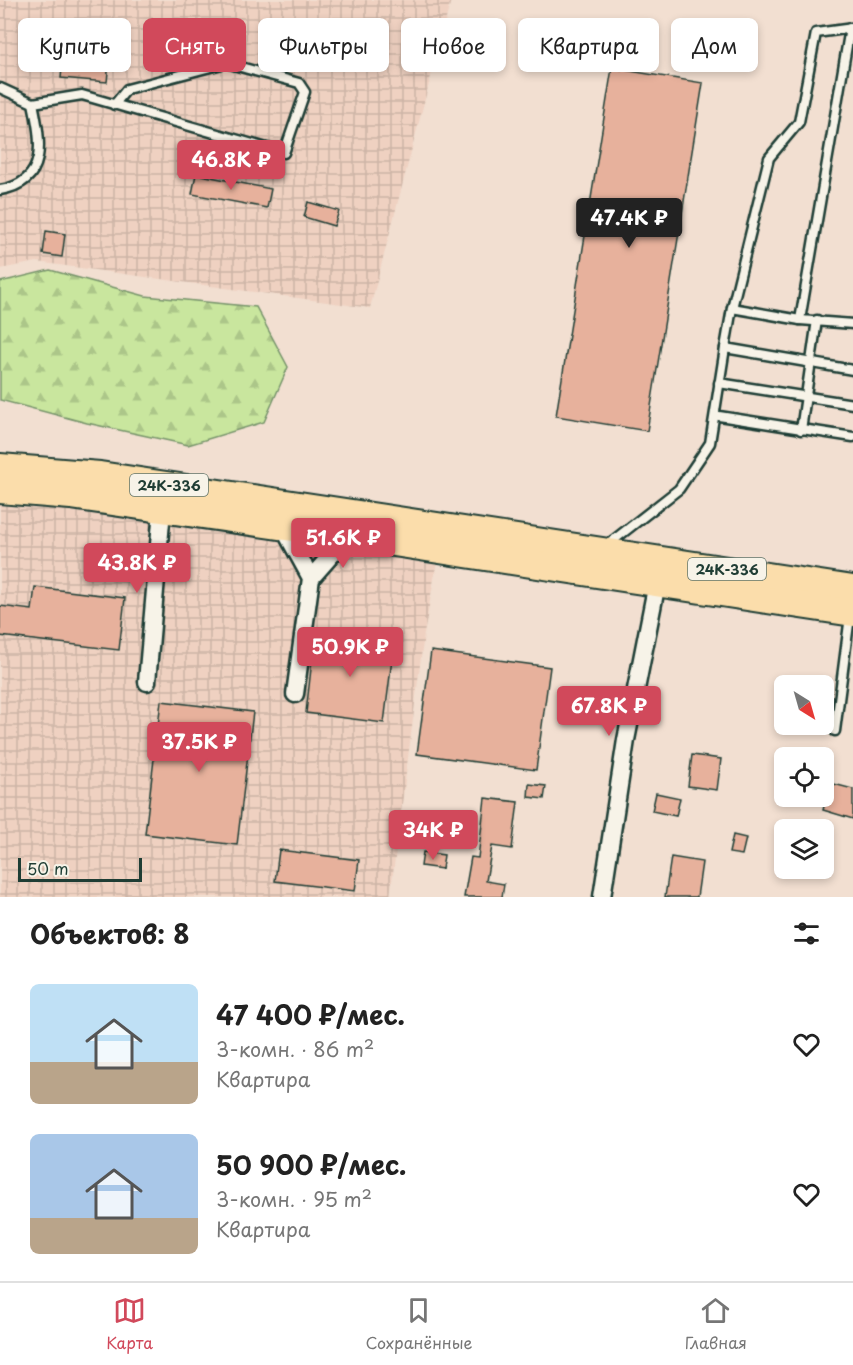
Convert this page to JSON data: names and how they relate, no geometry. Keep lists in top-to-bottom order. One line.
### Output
{"streets":{"main road":["24К-336"]},"scale_bar":"50 m","north":"bottom right","page":{"chip":["Купить","Снять","Фильтры","Новое","Квартира","Дом"],"price":["46.8K ₽","47.4K ₽","51.6K ₽","43.8K ₽","50.9K ₽","67.8K ₽","37.5K ₽","34K ₽"],"scale":"50 m","heading":"Объектов: 8","list":[{"name":"47 400 ₽/мес.","note":"3-комн. · 86 m² · Квартира"},{"name":"50 900 ₽/мес.","note":"3-комн. · 95 m² · Квартира"}],"tabs":["Карта","Сохранённые","Главная"]}}
